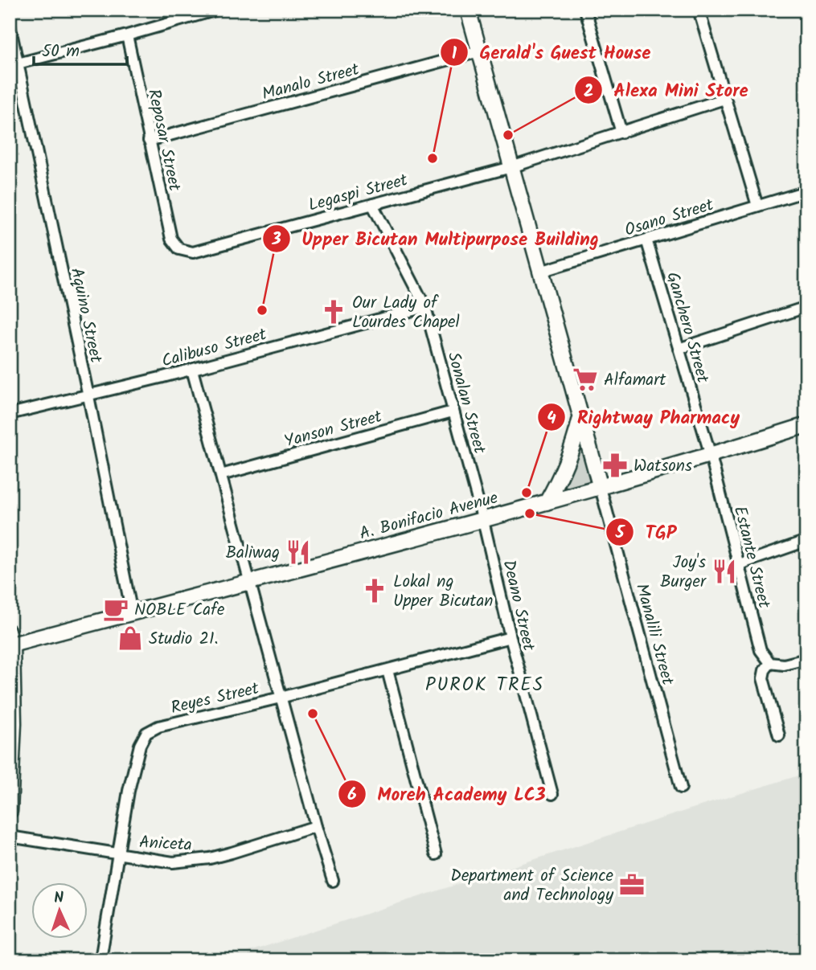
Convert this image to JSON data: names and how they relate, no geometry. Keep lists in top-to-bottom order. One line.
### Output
{"streets":{"street":["Manalo Street","Reposar Street","Legaspi Street","Osano Street","Aquino Street","Ganchero Street","Calibuso Street","Sonalan Street","Yanson Street","A. Bonifacio Avenue","Estante Street","Deano Street","Manalili Street","Reyes Street","Aniceta"]},"crossings":[["Manalo Street","Reposar Street"],["Reposar Street","Legaspi Street"],["Legaspi Street","Sonalan Street"],["Osano Street","Ganchero Street"],["Aquino Street","Calibuso Street"],["Aquino Street","A. Bonifacio Avenue"],["Ganchero Street","A. Bonifacio Avenue"],["Ganchero Street","Estante Street"],["Calibuso Street","Sonalan Street"],["Sonalan Street","Yanson Street"],["Sonalan Street","A. Bonifacio Avenue"],["Sonalan Street","Deano Street"],["A. Bonifacio Avenue","Estante Street"],["A. Bonifacio Avenue","Deano Street"],["A. Bonifacio Avenue","Manalili Street"],["Deano Street","Reyes Street"],["Reyes Street","Aniceta"]],"districts":["PUROK TRES"],"places":{"other":["Alexa Mini Store","Gerald's Guest House","Upper Bicutan Multipurpose Building","Rightway Pharmacy","TGP","Moreh Academy LC3"],"church":["Our Lady of Lourdes Chapel","Lokal ng Upper Bicutan"],"supermarket":["Alfamart"],"pharmacy":["Watsons"],"restaurant":["Baliwag","Joy's Burger"],"cafe":["NOBLE Cafe"],"shop":["Studio 21."],"office":["Department of Science and Technology"]},"scale_bar":"50 m","north":"top"}
